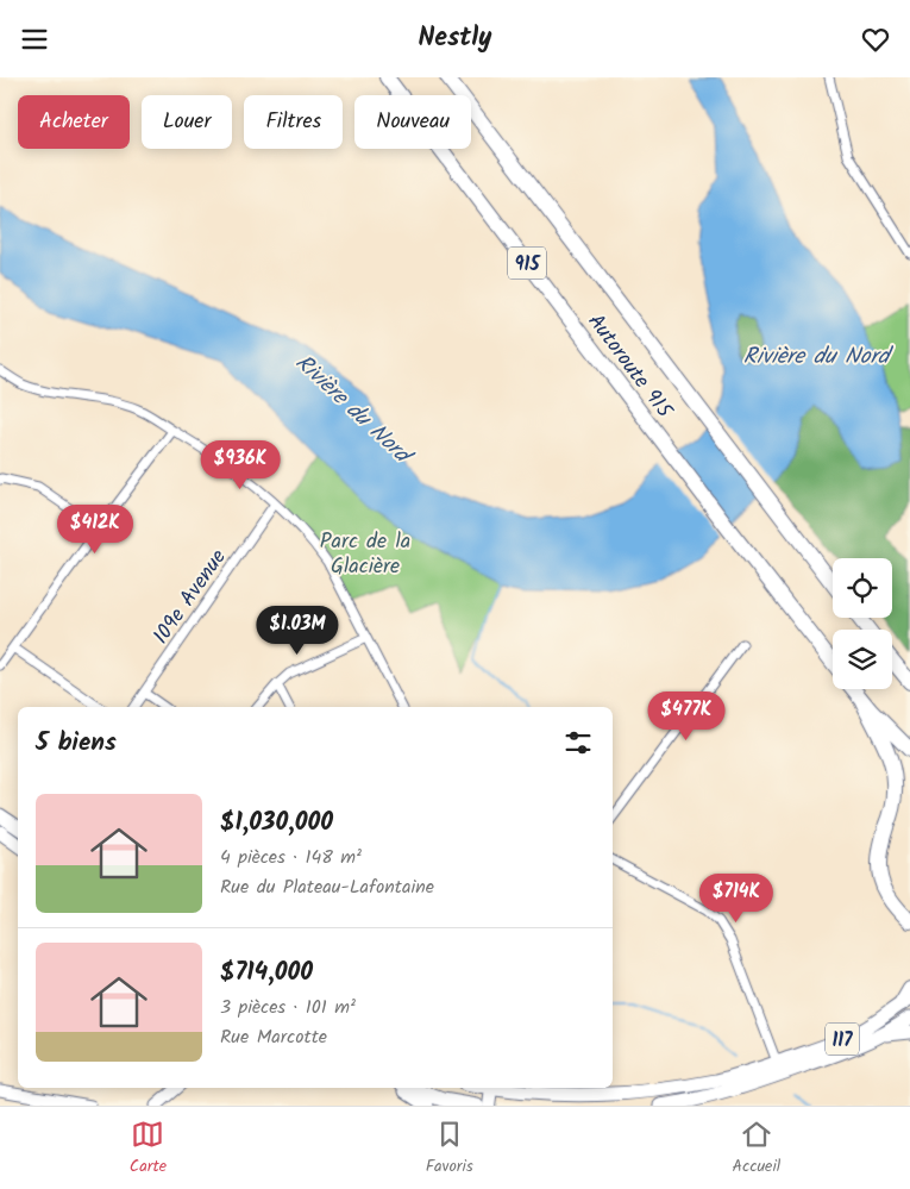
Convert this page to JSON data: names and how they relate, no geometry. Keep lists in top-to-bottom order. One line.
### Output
{"streets":{"highway":["915","Autoroute 915"],"main road":["117"],"street":["109e Avenue"]},"water":["Rivière du Nord"],"parks":["Parc de la Glacière"],"page":{"header":"Nestly","chip":["Acheter","Louer","Filtres","Nouveau"],"price":["$936K","$412K","$1.03M","$477K","$714K"],"heading":"5 biens","list":[{"name":"$1,030,000","note":"4 pièces · 148 m² · Rue du Plateau-Lafontaine"},{"name":"$714,000","note":"3 pièces · 101 m² · Rue Marcotte"}],"tabs":["Carte","Favoris","Accueil"]}}
